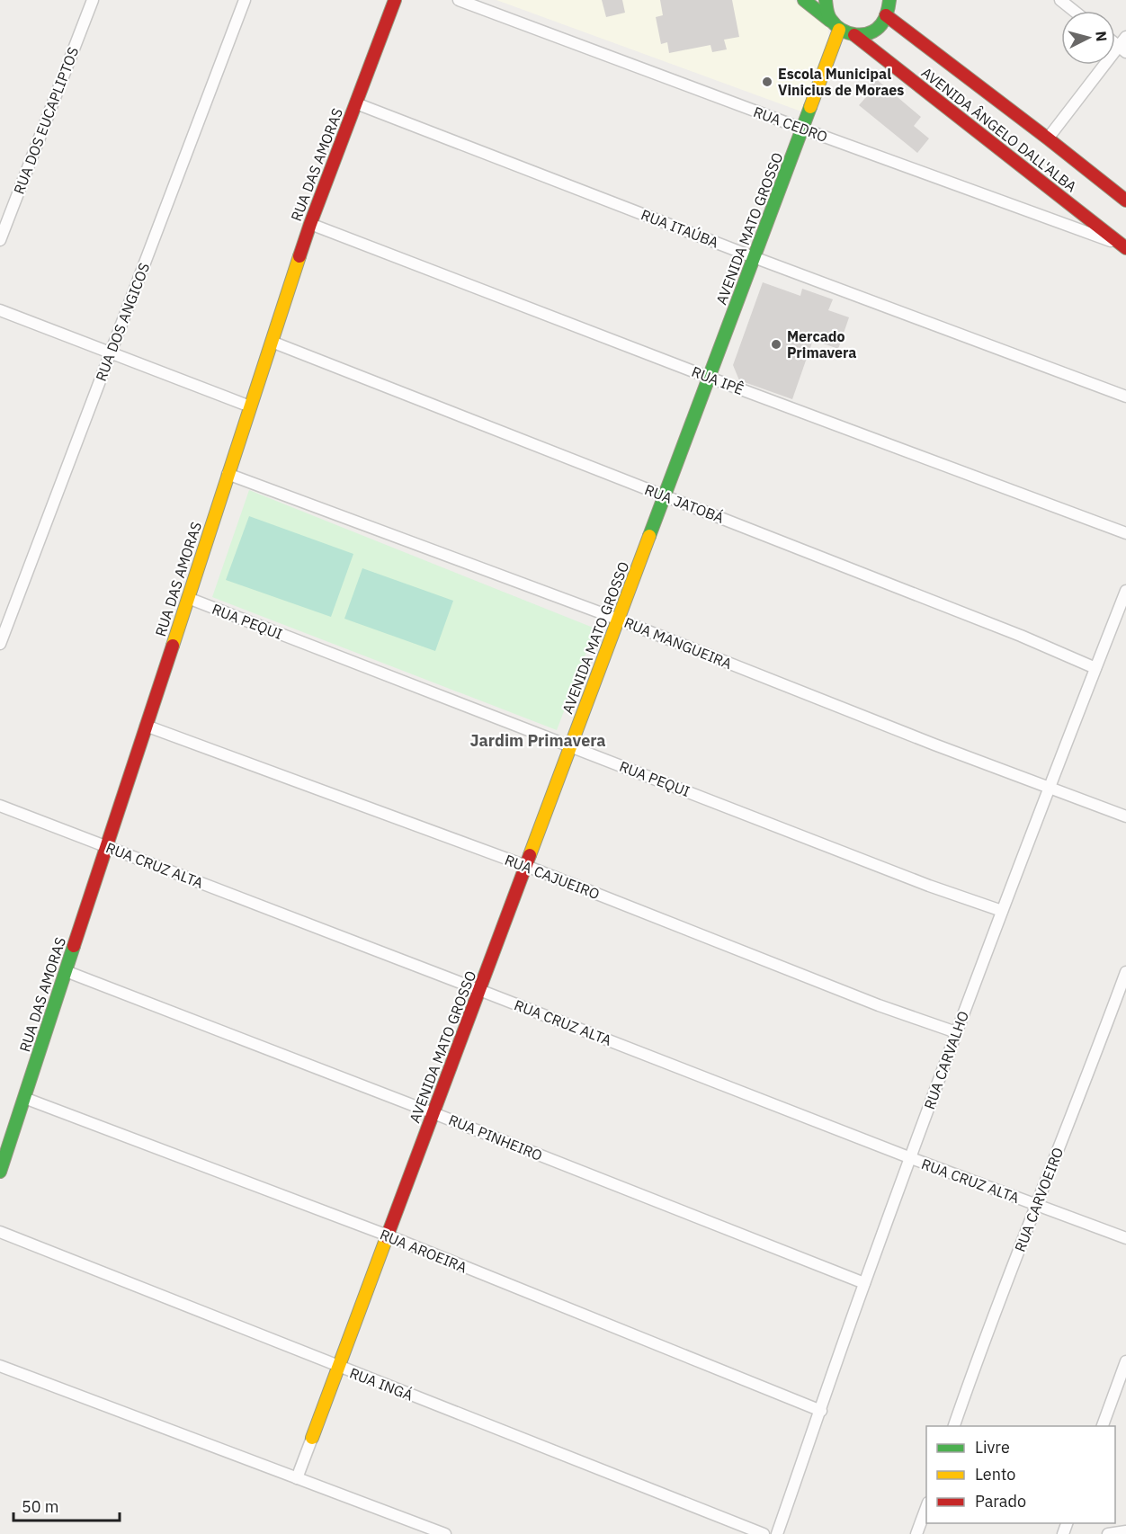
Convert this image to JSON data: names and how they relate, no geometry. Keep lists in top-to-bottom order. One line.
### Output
{"streets":{"street":["RUA DOS EUCAPLIPTOS","RUA CEDRO","AVENIDA ÂNGELO DALL'ALBA","RUA DAS AMORAS","RUA ITAÚBA","AVENIDA MATO GROSSO","RUA DOS ANGICOS","RUA IPÊ","RUA JATOBÁ","RUA PEQUI","RUA MANGUEIRA","RUA CRUZ ALTA","RUA CAJUEIRO","RUA CARVALHO","RUA PINHEIRO","RUA CARVOEIRO","RUA AROEIRA","RUA INGÁ"]},"crossings":[["RUA CEDRO","AVENIDA ÂNGELO DALL'ALBA"],["RUA CEDRO","AVENIDA MATO GROSSO"],["AVENIDA ÂNGELO DALL'ALBA","AVENIDA MATO GROSSO"],["RUA DAS AMORAS","RUA ITAÚBA"],["RUA DAS AMORAS","RUA IPÊ"],["RUA DAS AMORAS","RUA JATOBÁ"],["RUA DAS AMORAS","RUA PEQUI"],["RUA DAS AMORAS","RUA MANGUEIRA"],["RUA DAS AMORAS","RUA CRUZ ALTA"],["RUA DAS AMORAS","RUA CAJUEIRO"],["RUA DAS AMORAS","RUA PINHEIRO"],["RUA DAS AMORAS","RUA AROEIRA"],["RUA ITAÚBA","AVENIDA MATO GROSSO"],["AVENIDA MATO GROSSO","RUA IPÊ"],["AVENIDA MATO GROSSO","RUA JATOBÁ"],["AVENIDA MATO GROSSO","RUA PEQUI"],["AVENIDA MATO GROSSO","RUA MANGUEIRA"],["AVENIDA MATO GROSSO","RUA CRUZ ALTA"],["AVENIDA MATO GROSSO","RUA CAJUEIRO"],["AVENIDA MATO GROSSO","RUA PINHEIRO"],["AVENIDA MATO GROSSO","RUA AROEIRA"],["AVENIDA MATO GROSSO","RUA INGÁ"],["RUA JATOBÁ","RUA CARVALHO"],["RUA PEQUI","RUA CARVALHO"],["RUA MANGUEIRA","RUA CARVALHO"],["RUA CRUZ ALTA","RUA CARVALHO"],["RUA CRUZ ALTA","RUA CARVOEIRO"],["RUA CAJUEIRO","RUA CARVALHO"],["RUA CARVALHO","RUA PINHEIRO"],["RUA CARVALHO","RUA AROEIRA"]],"districts":["Jardim Primavera"],"places":["Escola Municipal Vinicius de Moraes","Mercado Primavera"],"legend":["Livre","Lento","Parado"],"scale_bar":"50 m","north":"right"}
